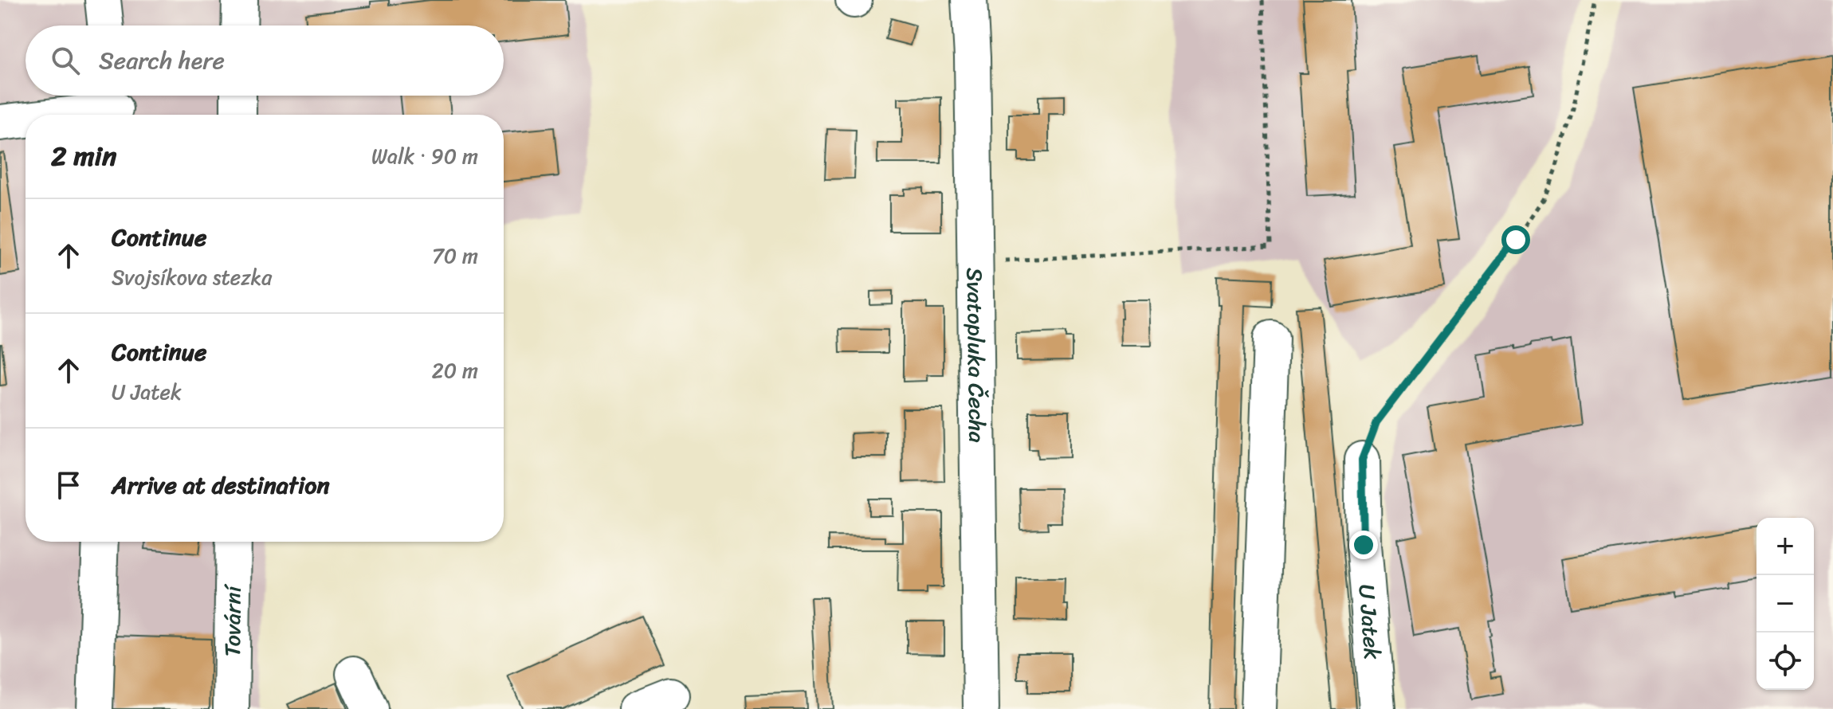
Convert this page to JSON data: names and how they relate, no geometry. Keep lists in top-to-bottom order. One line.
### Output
{"streets":{"street":["Svatopluka Čecha","Tovární","U Jatek"]},"page":{"search":"Search here","heading":["2 min","Walk · 90 m"],"list":[["Continue","Svojsíkova stezka","70 m"],["Continue","U Jatek","20 m"],"Arrive at destination"],"map_buttons":["+","−"]}}
